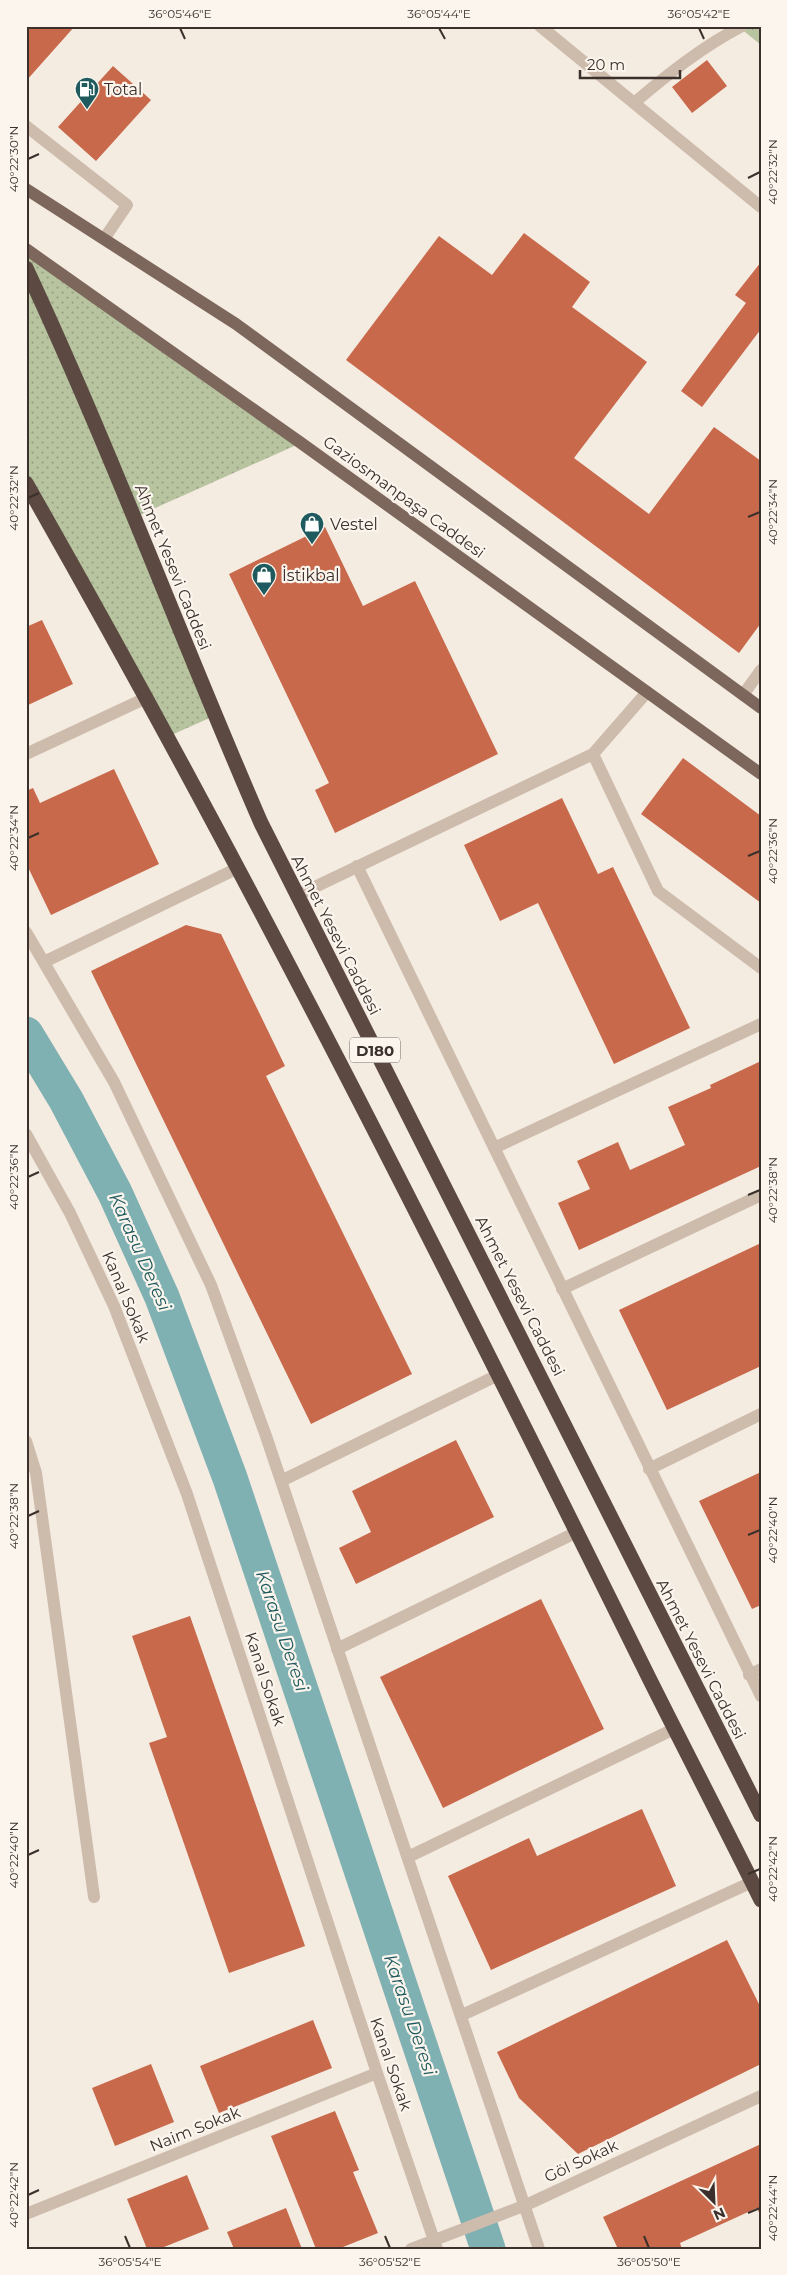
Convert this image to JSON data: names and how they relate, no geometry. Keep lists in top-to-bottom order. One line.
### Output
{"streets":{"highway":["Ahmet Yesevi Caddesi","D180"],"main road":["Gaziosmanpaşa Caddesi"],"street":["Kanal Sokak","Naim Sokak","Göl Sokak"]},"crossings":[["Kanal Sokak","Naim Sokak"],["Kanal Sokak","Göl Sokak"]],"water":["Karasu Deresi"],"places":{"fuel station":["Total"],"shop":["Vestel","İstikbal"]},"scale_bar":"20 m","north":"bottom right","coordinates":["36°05'46\"E","36°05'44\"E","36°05'42\"E","40°22'30\"N","40°22'32\"N","40°22'34\"N","40°22'36\"N","40°22'38\"N","40°22'40\"N","40°22'42\"N","40°22'44\"N","36°05'54\"E","36°05'52\"E","36°05'50\"E"]}
